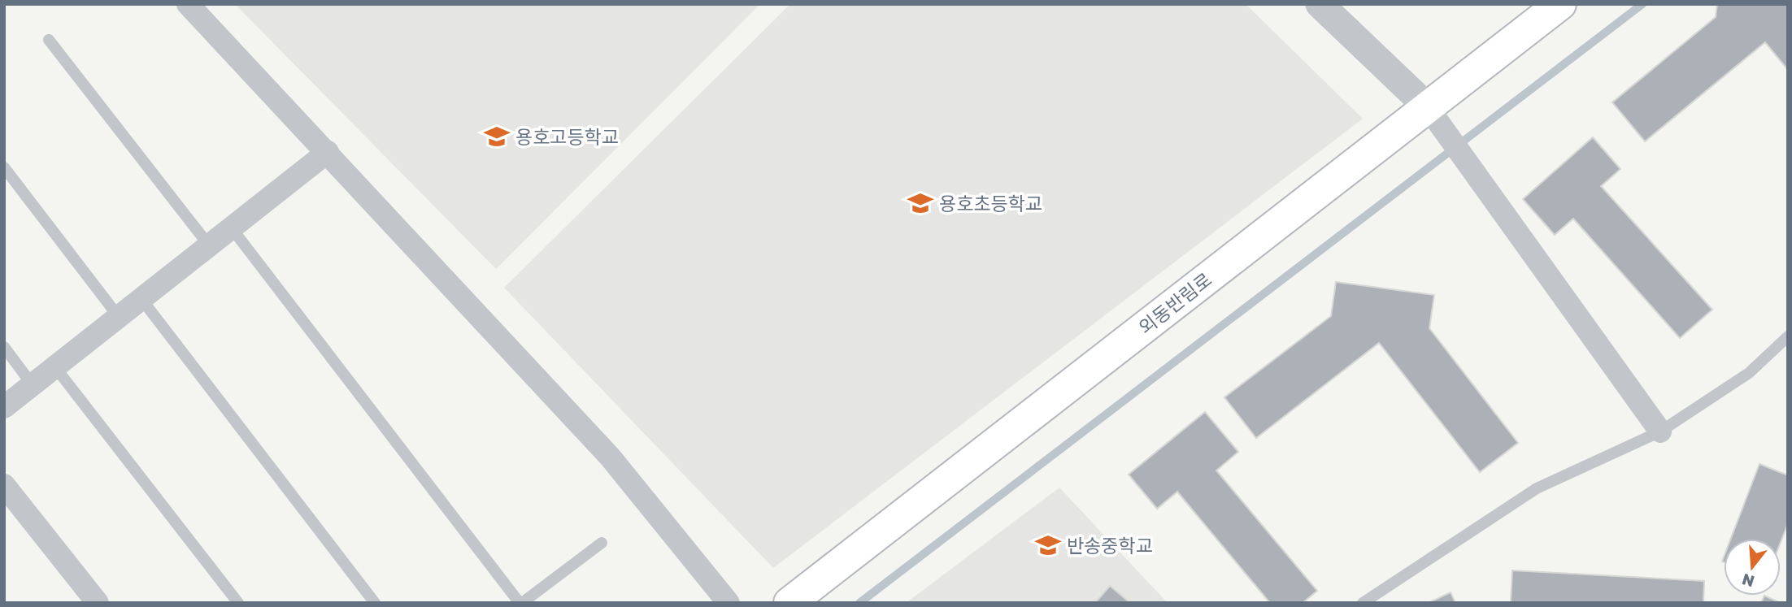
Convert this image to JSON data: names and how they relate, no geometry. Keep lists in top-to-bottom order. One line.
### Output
{"streets":{"main road":["외동반림로"]},"places":{"school or university":["용호고등학교","용호초등학교","반송중학교"]},"north":"bottom"}
